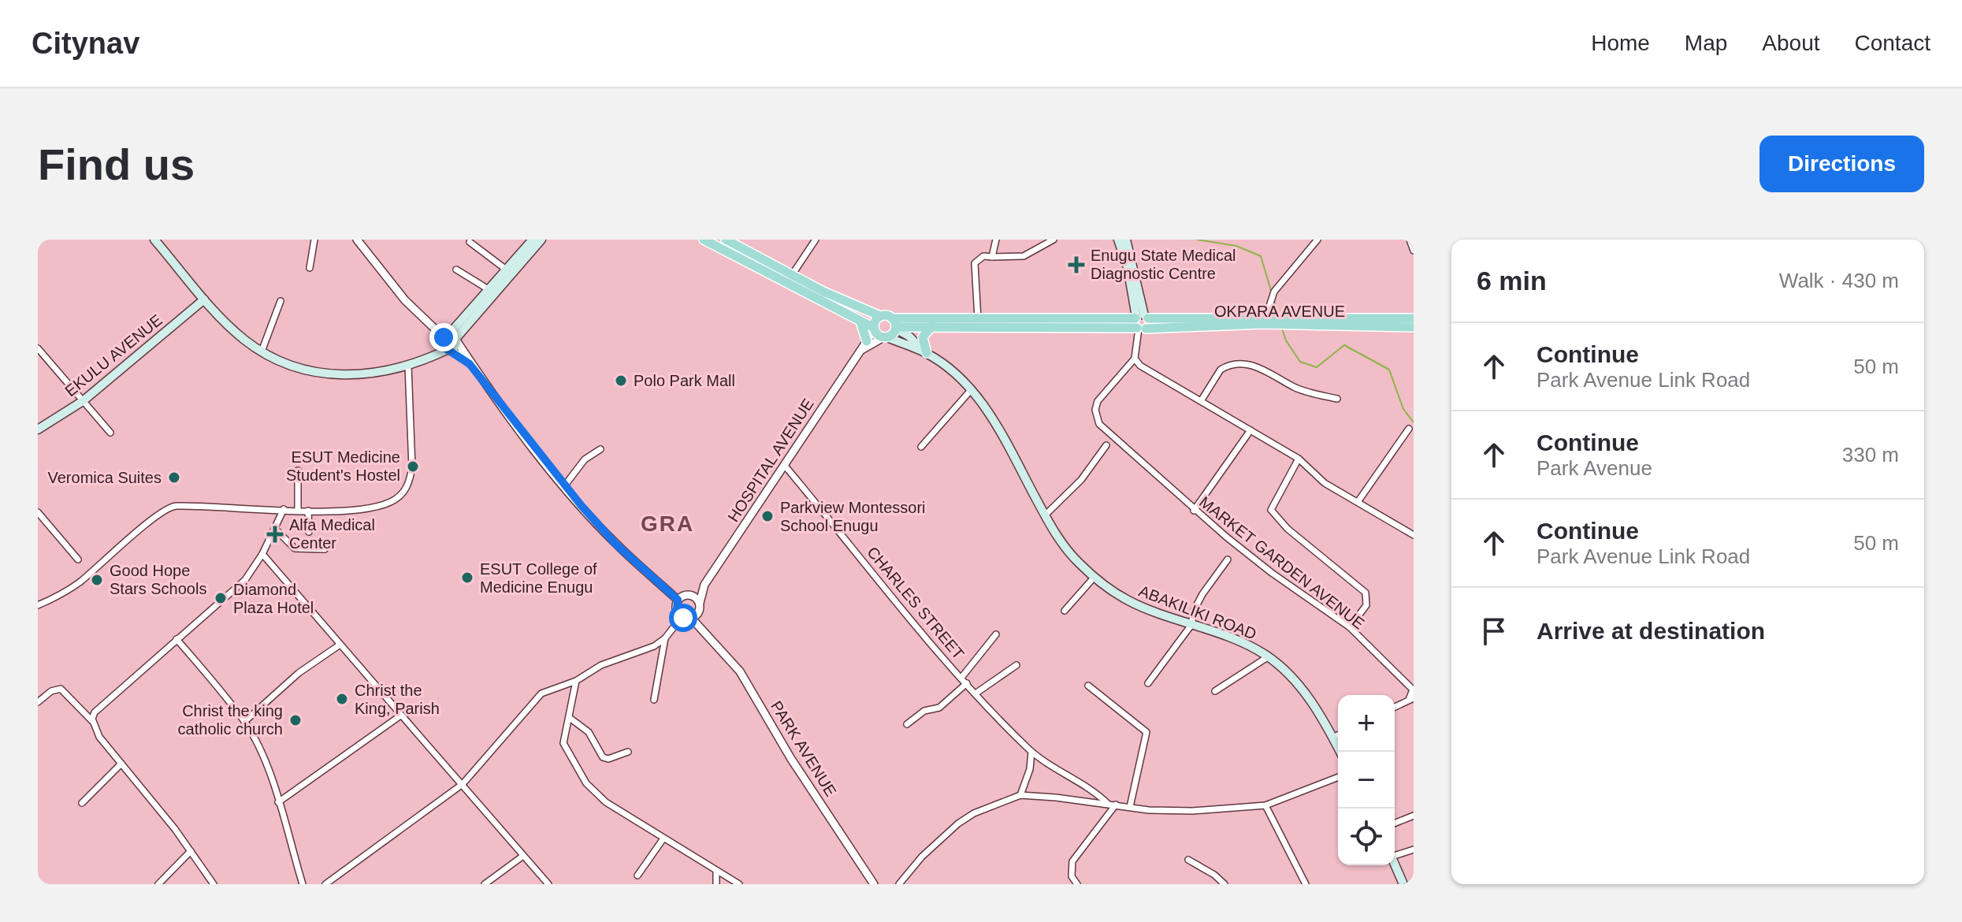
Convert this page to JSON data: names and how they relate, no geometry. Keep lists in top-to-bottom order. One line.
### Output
{"streets":{"main road":["OKPARA AVENUE","EKULU AVENUE","ABAKILIKI ROAD"],"street":["HOSPITAL AVENUE","MARKET GARDEN AVENUE","CHARLES STREET","PARK AVENUE"]},"crossings":[["OKPARA AVENUE","ABAKILIKI ROAD"],["HOSPITAL AVENUE","CHARLES STREET"]],"districts":["GRA"],"places":{"health":["Enugu State Medical Diagnostic Centre","Alfa Medical Center"],"other":["Polo Park Mall","ESUT Medicine Student's Hostel","Veromica Suites","Parkview Montessori School Enugu","ESUT College of Medicine Enugu","Good Hope Stars Schools","Diamond Plaza Hotel","Christ the King, Parish","Christ the king catholic church"]},"page":{"header":"Citynav","nav":["Home","Map","About","Contact"],"buttons":"Directions","title":"Find us","heading":["6 min","Walk · 430 m"],"list":[["Continue","Park Avenue Link Road","50 m"],["Continue","Park Avenue","330 m"],["Continue","Park Avenue Link Road","50 m"],"Arrive at destination"],"map_buttons":["+","−"]}}
